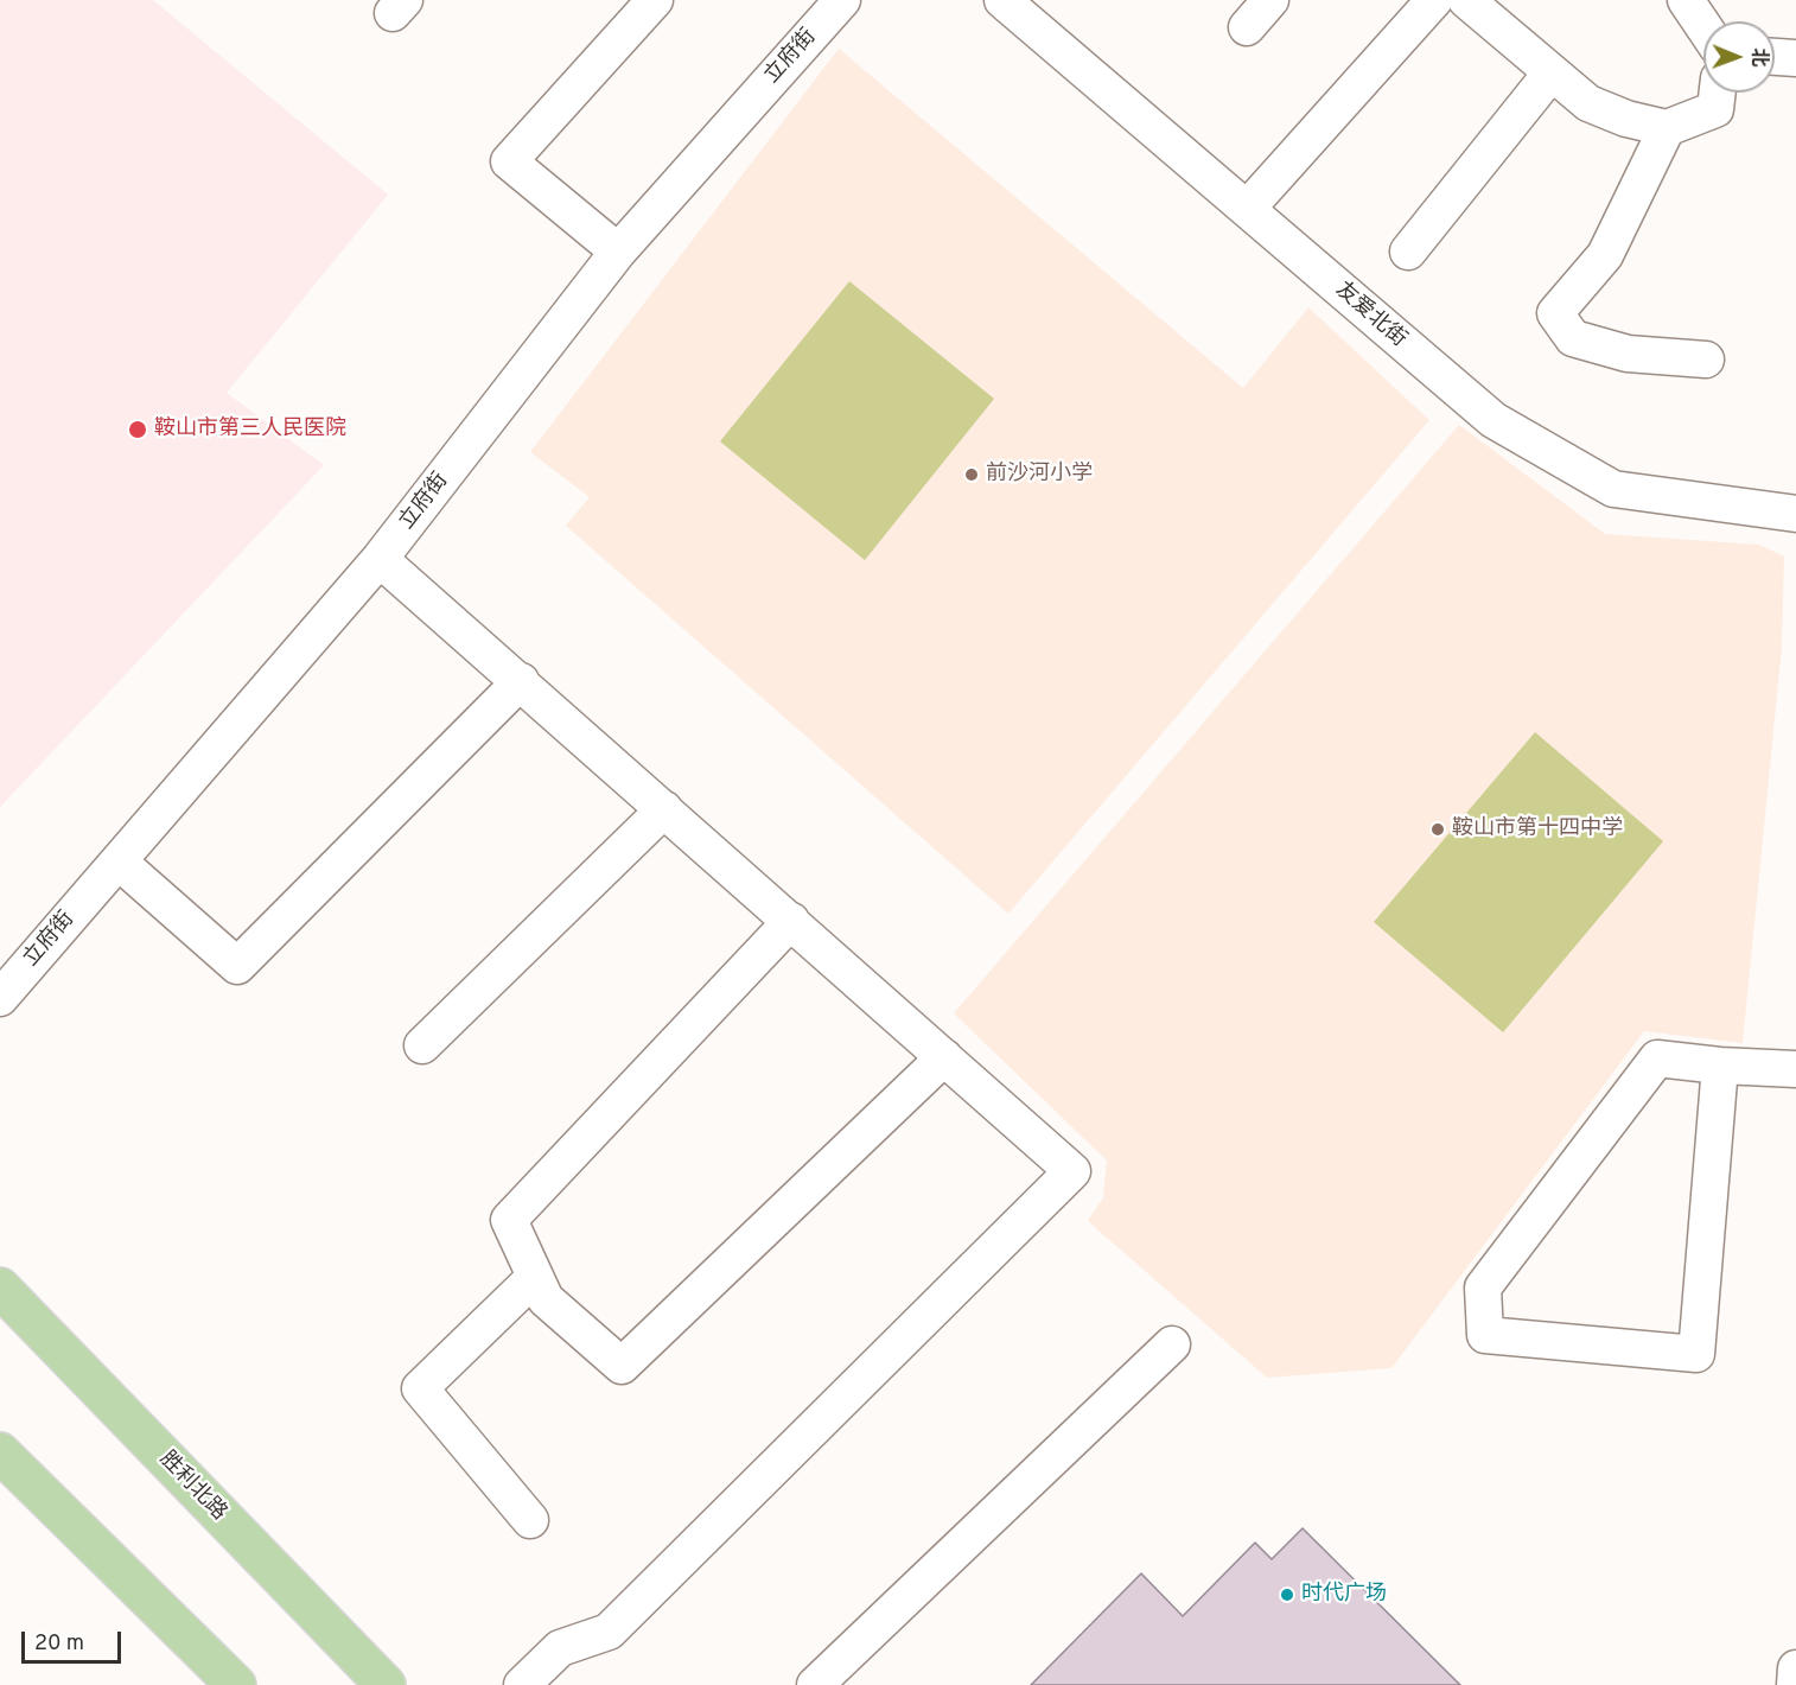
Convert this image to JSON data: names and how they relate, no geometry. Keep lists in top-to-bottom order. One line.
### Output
{"streets":{"main road":["胜利北路"],"street":["立府街","友爱北街"]},"places":["鞍山市第三人民医院","前沙河小学","鞍山市第十四中学","时代广场"],"scale_bar":"20 m","north":"right"}
